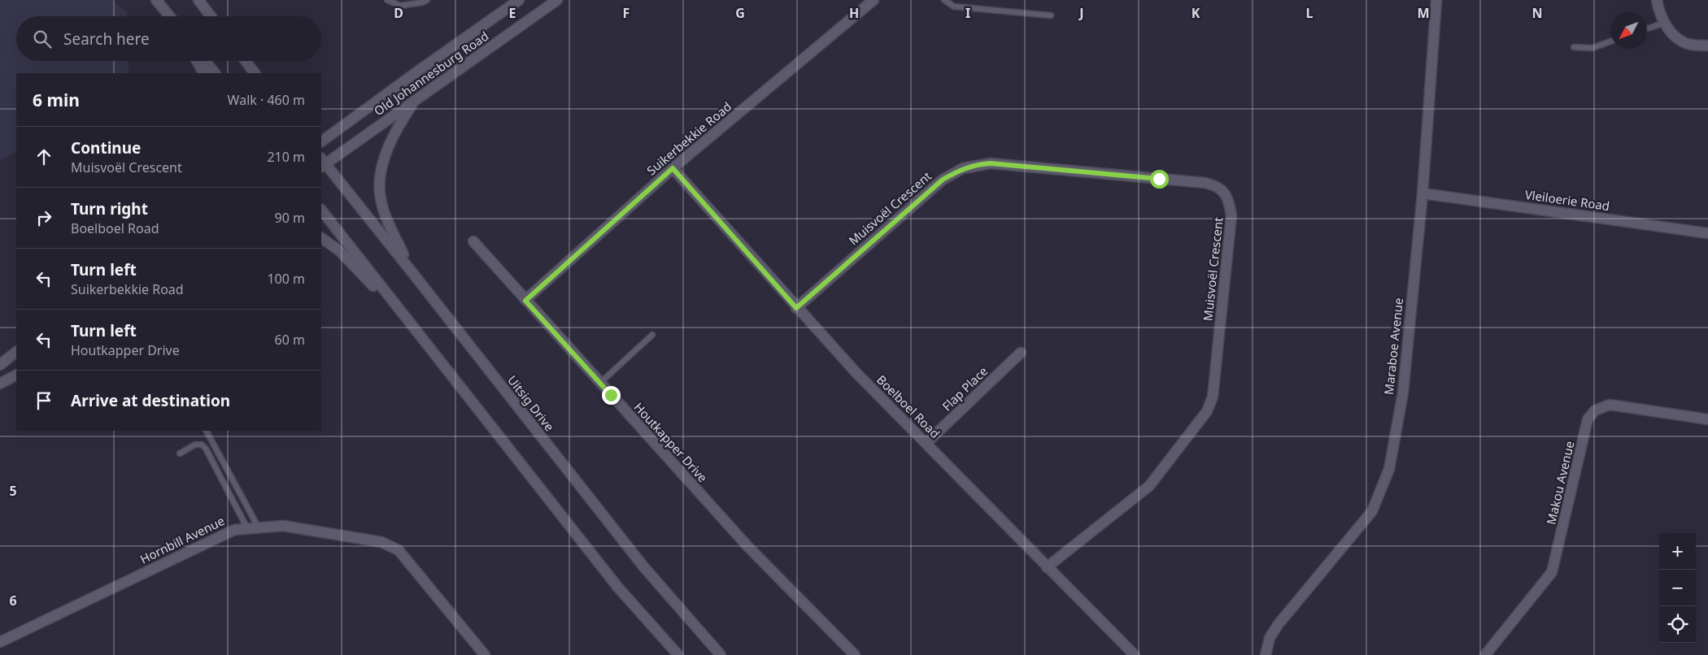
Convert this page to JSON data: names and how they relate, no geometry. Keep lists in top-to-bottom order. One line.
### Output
{"streets":{"street":["Old Johannesburg Road","Suikerbekkie Road","Vleiloerie Road","Muisvoël Crescent","Maraboe Avenue","Flap Place","Uitsig Drive","Boelboel Road","Houtkapper Drive","Makou Avenue","Hornbill Avenue"]},"crossings":[["Old Johannesburg Road","Uitsig Drive"],["Suikerbekkie Road","Boelboel Road"],["Suikerbekkie Road","Houtkapper Drive"],["Vleiloerie Road","Maraboe Avenue"],["Muisvoël Crescent","Boelboel Road"],["Flap Place","Boelboel Road"]],"north":"bottom left","page":{"search":"Search here","heading":["6 min","Walk · 460 m"],"list":[["Continue","Muisvoël Crescent","210 m"],["Turn right","Boelboel Road","90 m"],["Turn left","Suikerbekkie Road","100 m"],["Turn left","Houtkapper Drive","60 m"],"Arrive at destination"],"map_buttons":["+","−"]},"grid":{"columns":["D","E","F","G","H","I","J","K","L","M","N"],"rows":["5","6"]}}
